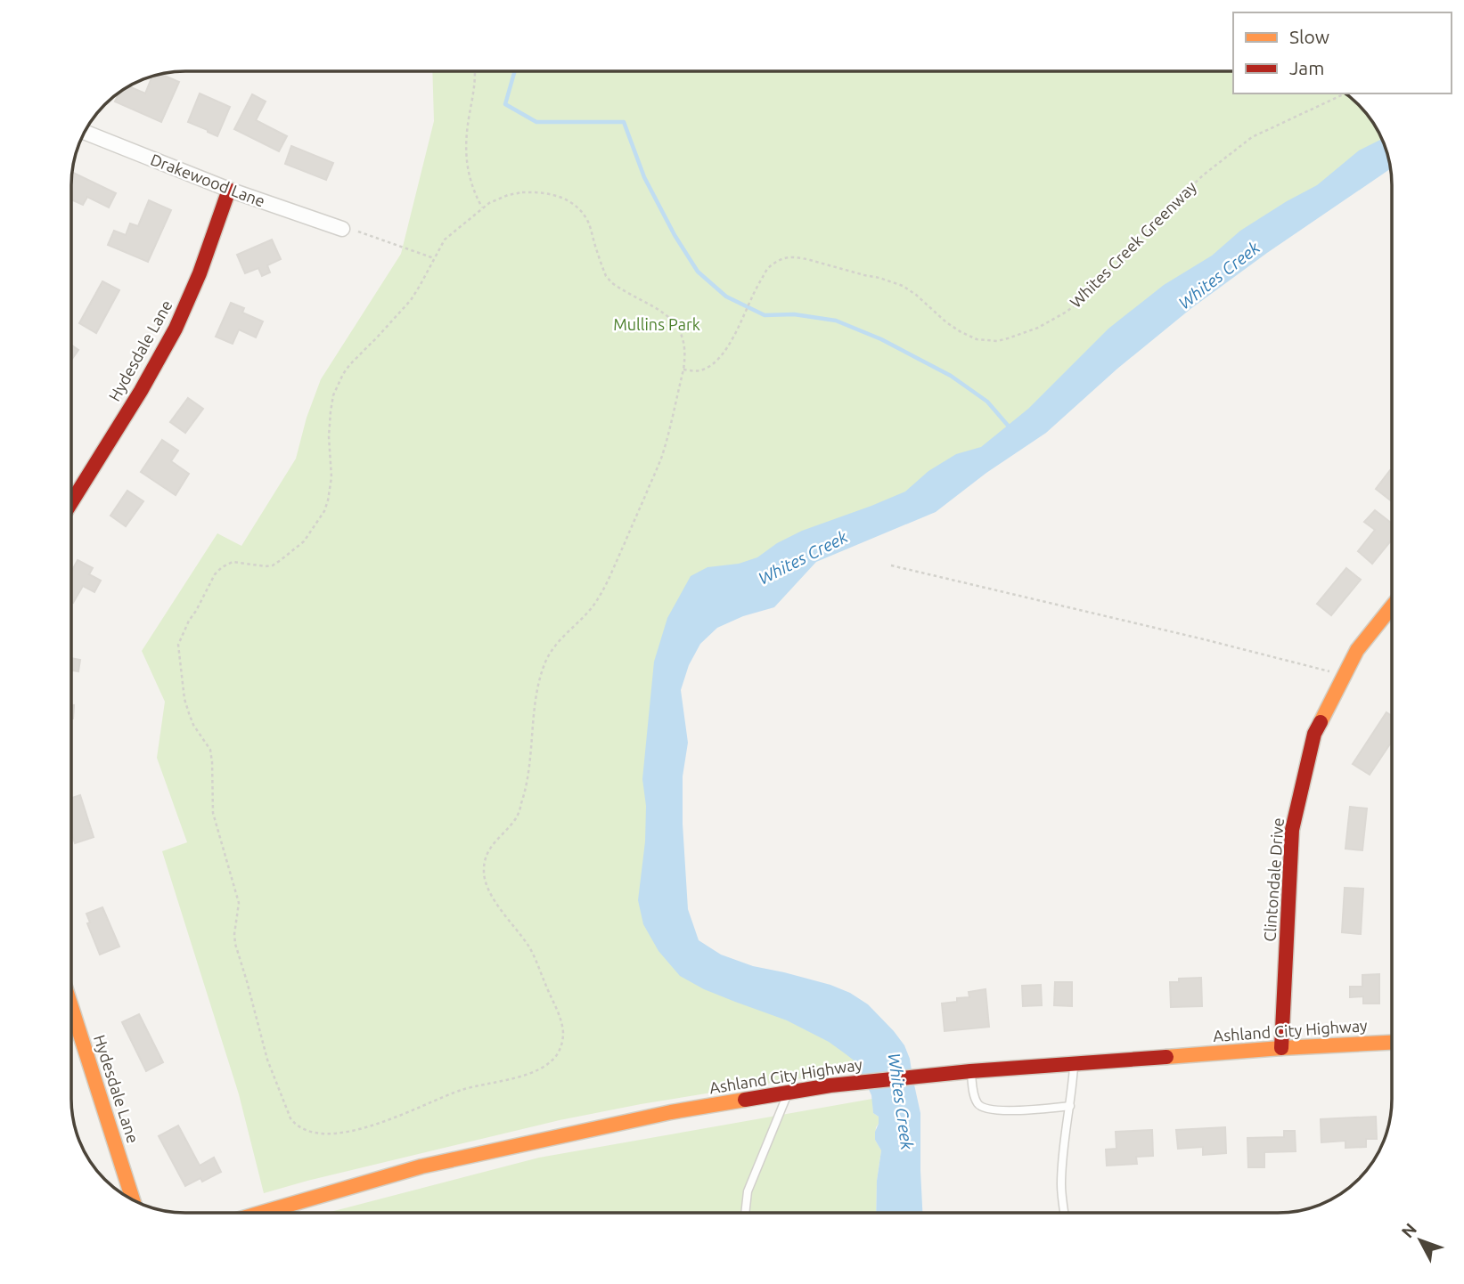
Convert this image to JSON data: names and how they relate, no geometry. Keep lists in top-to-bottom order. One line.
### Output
{"streets":{"main road":["Hydesdale Lane","Clintondale Drive","Ashland City Highway"],"street":["Drakewood Lane"],"path":["Whites Creek Greenway"]},"crossings":[["Drakewood Lane","Hydesdale Lane"],["Clintondale Drive","Ashland City Highway"]],"water":["Whites Creek"],"parks":["Mullins Park"],"legend":["Slow","Jam"],"north":"top left"}
